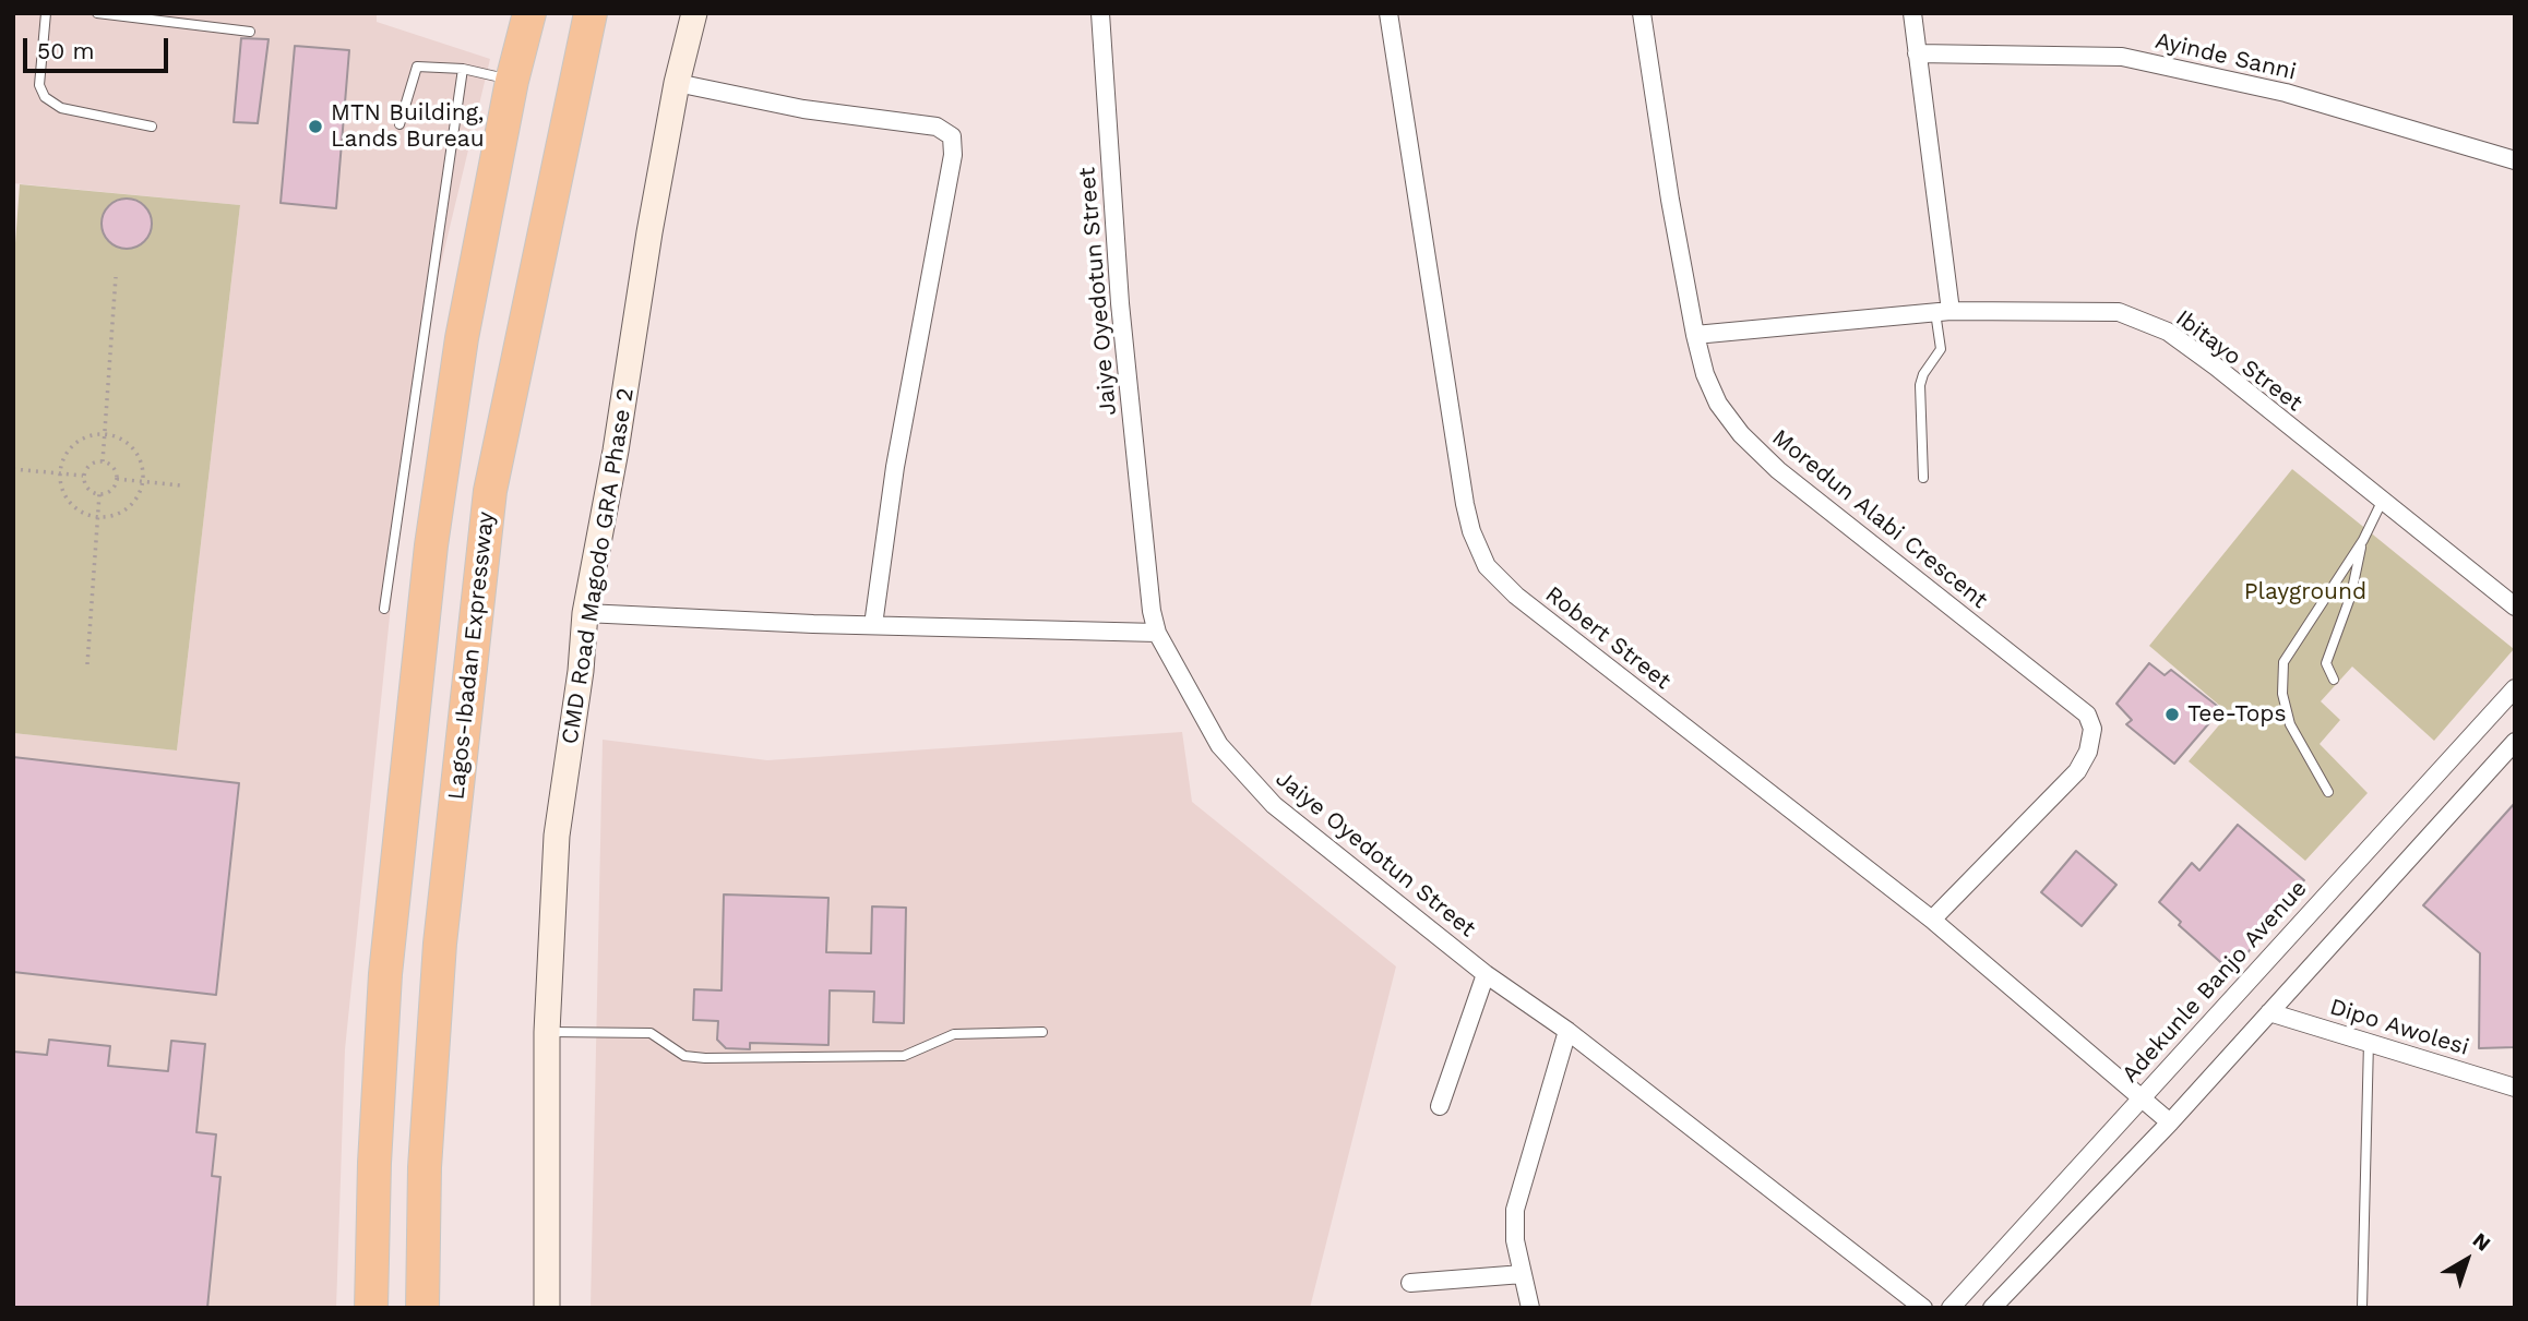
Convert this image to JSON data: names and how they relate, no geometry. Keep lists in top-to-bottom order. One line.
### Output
{"streets":{"highway":["Lagos-Ibadan Expressway"],"street":["Ayinde Sanni","Jaiye Oyedotun Street","Ibitayo Street","Moredun Alabi Crescent","CMD Road Magodo GRA Phase 2","Robert Street","Adekunle Banjo Avenue","Dipo Awolesi"]},"crossings":[["Ibitayo Street","Moredun Alabi Crescent"],["Moredun Alabi Crescent","Robert Street"],["Robert Street","Adekunle Banjo Avenue"]],"parks":["Playground"],"places":["MTN Building, Lands Bureau","Tee-Tops"],"scale_bar":"50 m","north":"top right"}
